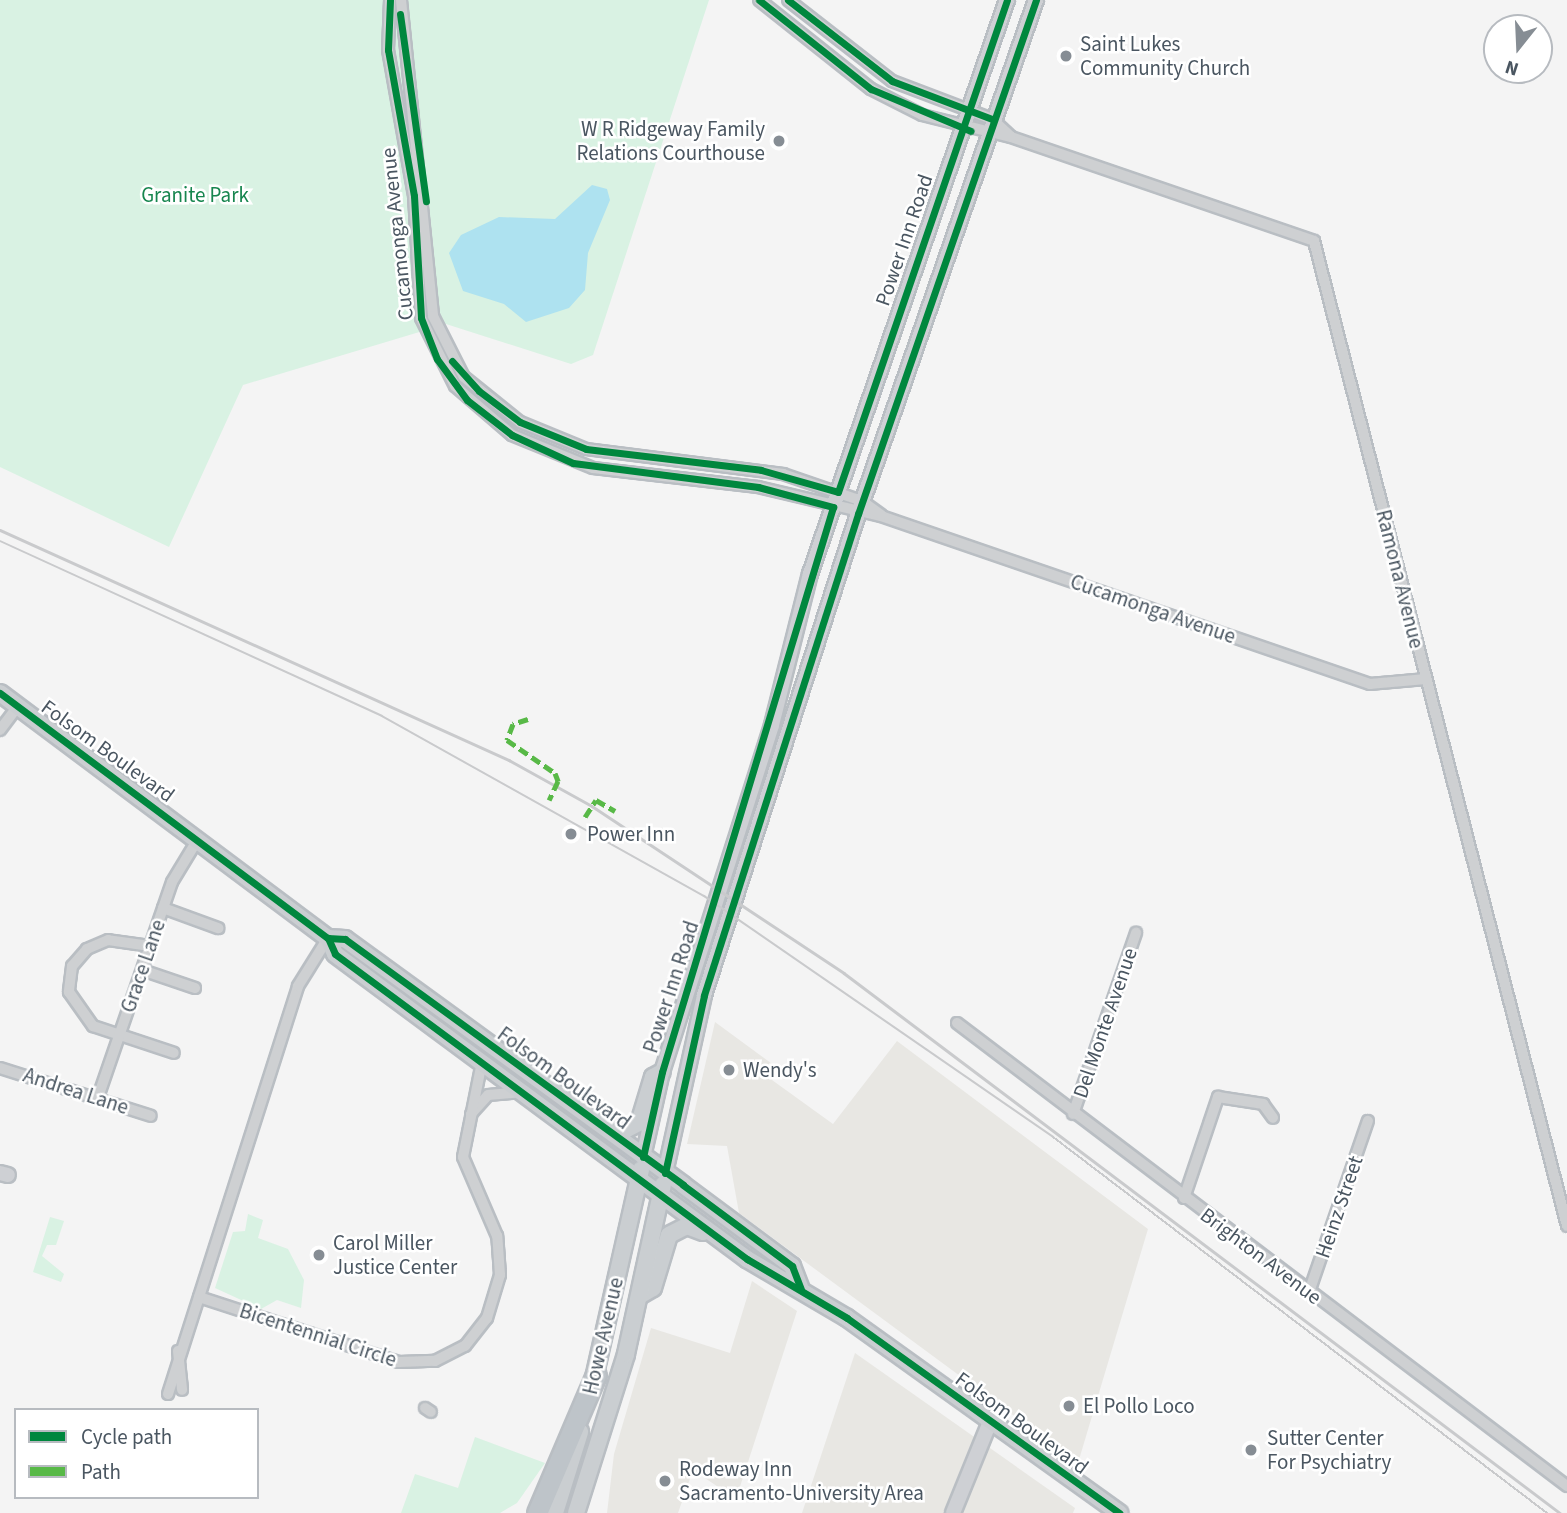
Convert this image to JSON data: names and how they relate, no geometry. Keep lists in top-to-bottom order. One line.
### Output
{"streets":{"main road":["Power Inn Road","Folsom Boulevard","Howe Avenue"],"street":["Cucamonga Avenue","Ramona Avenue","Grace Lane","Del Monte Avenue","Andrea Lane","Heinz Street","Brighton Avenue","Bicentennial Circle"]},"crossings":[["Cucamonga Avenue","Power Inn Road"],["Cucamonga Avenue","Ramona Avenue"],["Power Inn Road","Ramona Avenue"],["Power Inn Road","Folsom Boulevard"],["Power Inn Road","Howe Avenue"],["Folsom Boulevard","Grace Lane"],["Folsom Boulevard","Bicentennial Circle"],["Folsom Boulevard","Howe Avenue"],["Grace Lane","Andrea Lane"],["Del Monte Avenue","Brighton Avenue"],["Heinz Street","Brighton Avenue"]],"parks":["Granite Park"],"places":["Saint Lukes Community Church","W R Ridgeway Family Relations Courthouse","Power Inn","Wendy's","Carol Miller Justice Center","El Pollo Loco","Sutter Center For Psychiatry","Rodeway Inn Sacramento-University Area"],"legend":["Cycle path","Path"],"north":"bottom"}
